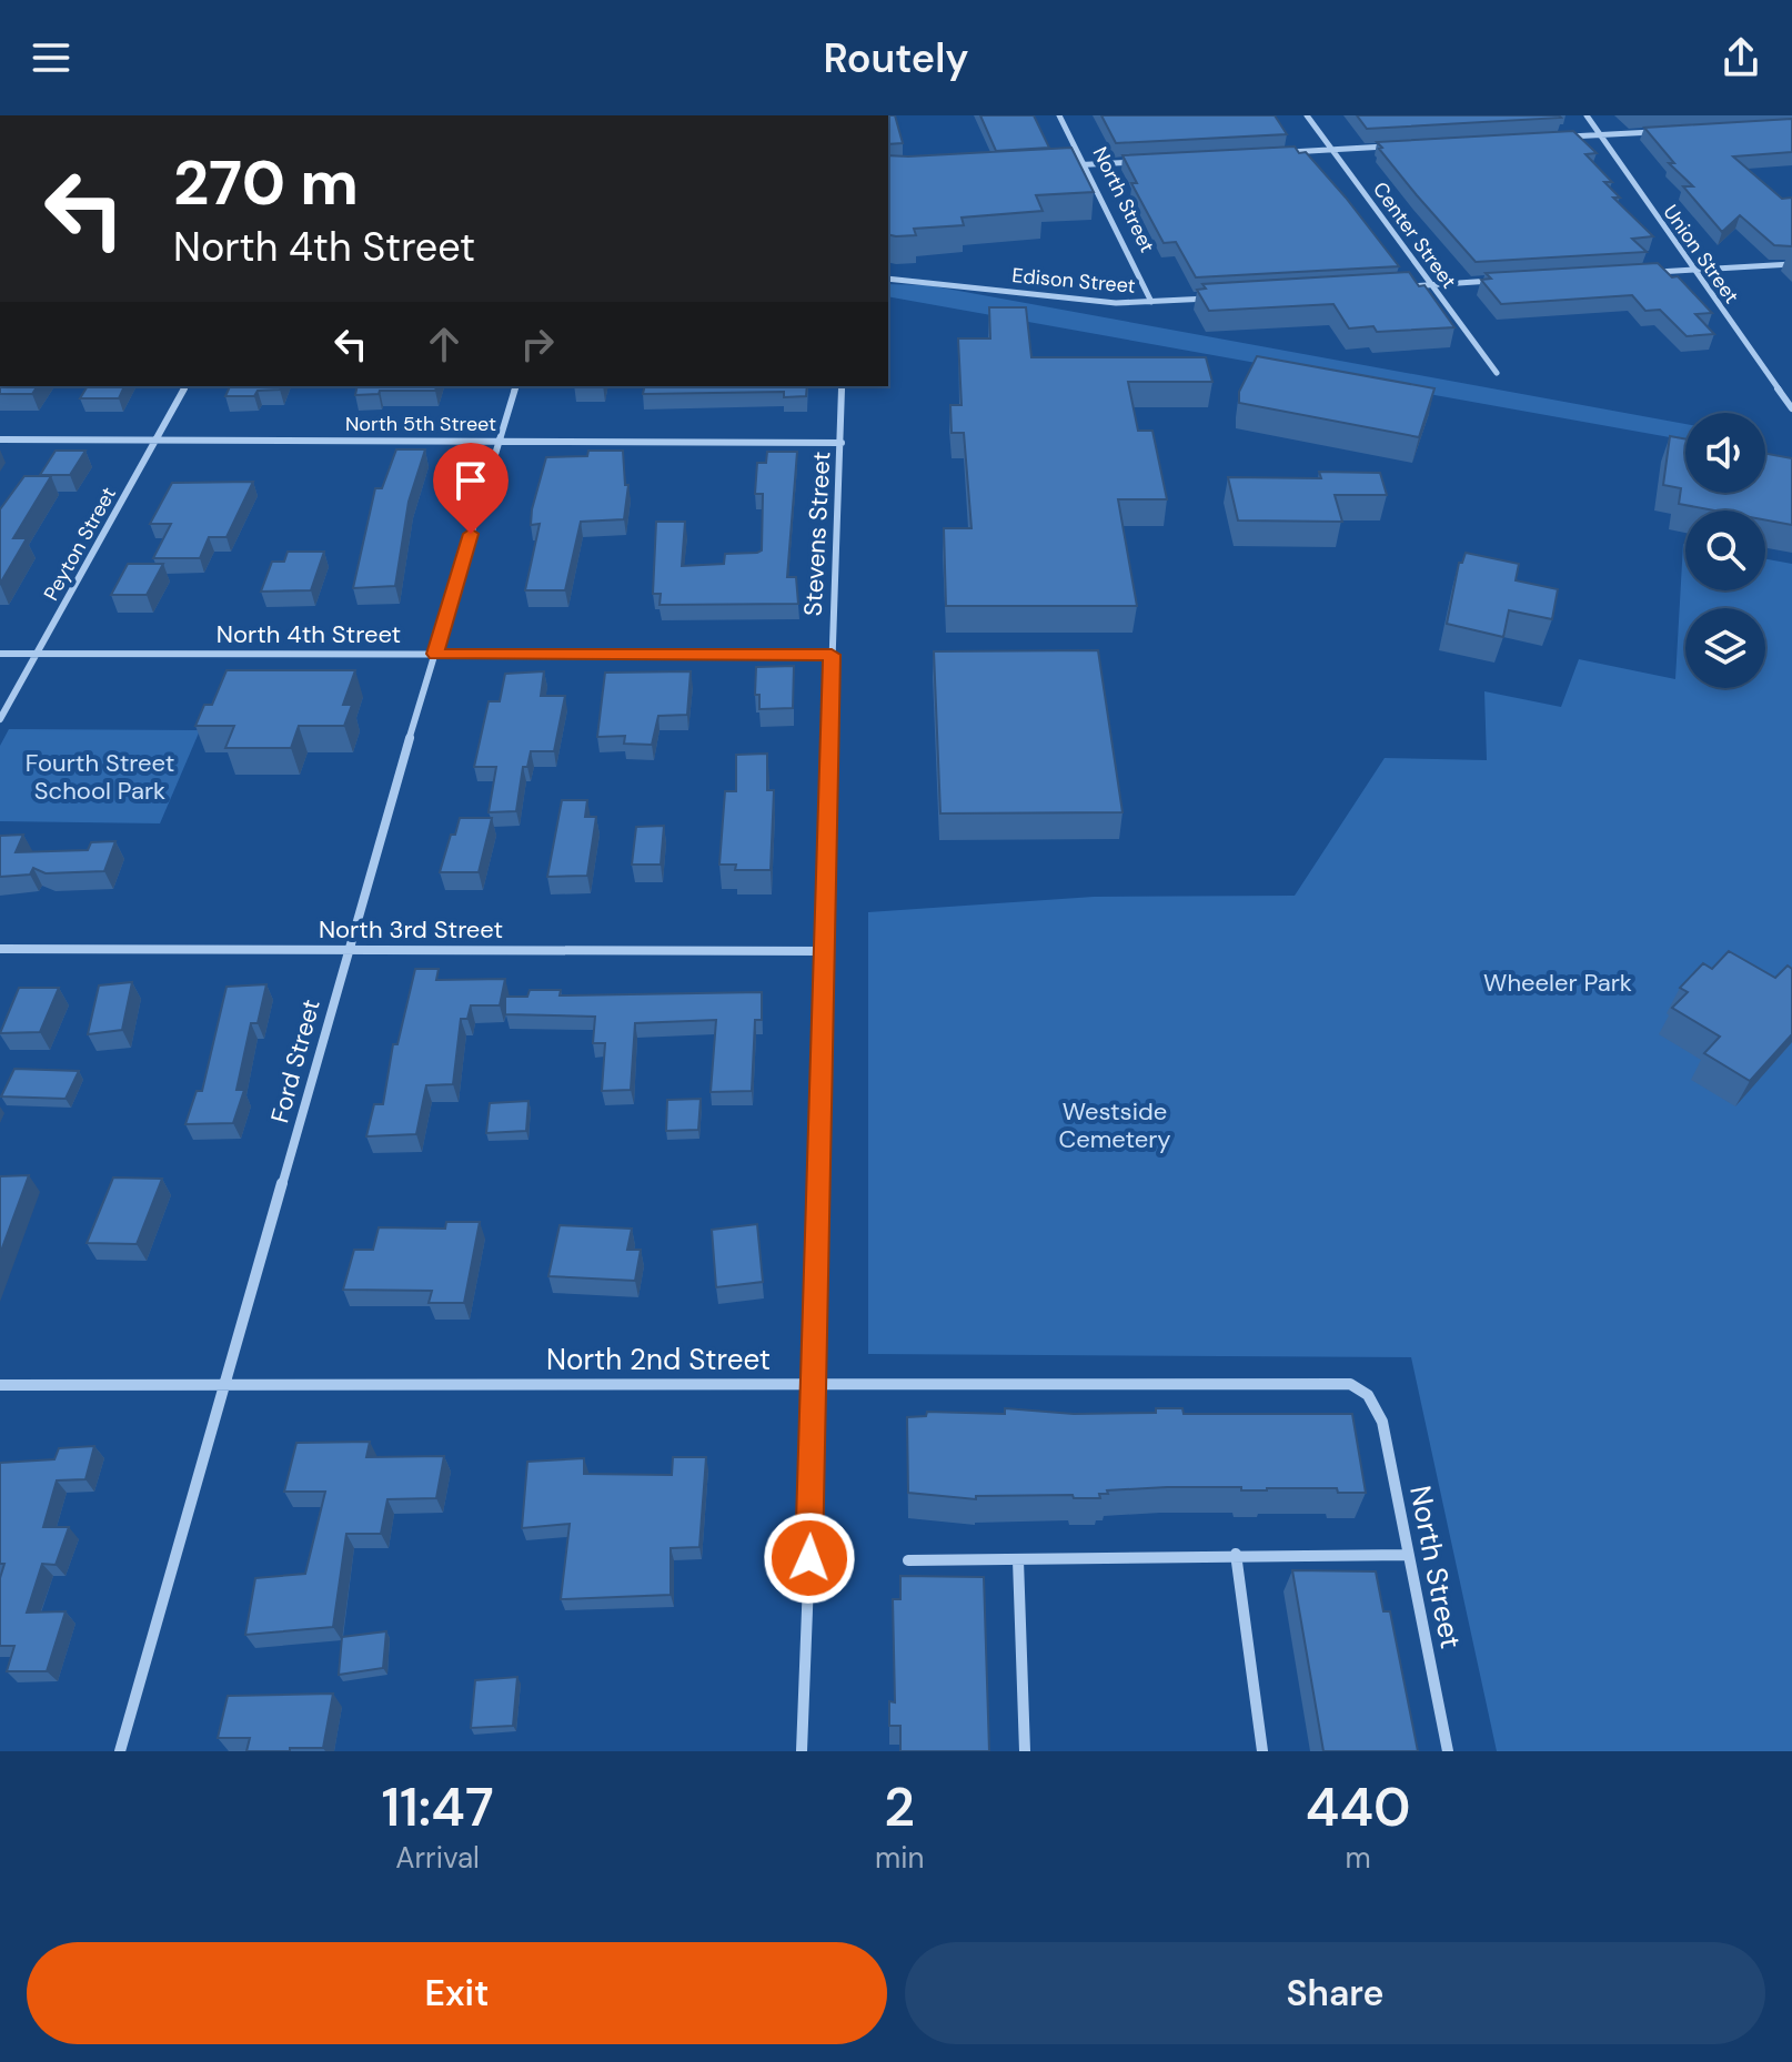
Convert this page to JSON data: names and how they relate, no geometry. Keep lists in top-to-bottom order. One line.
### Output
{"streets":{"street":["North Street","Center Street","Union Street","Edison Street","North 5th Street","Stevens Street","Peyton Street","North 4th Street","North 3rd Street","Ford Street","North 2nd Street"]},"crossings":[["North Street","Edison Street"],["North Street","North 2nd Street"],["North 5th Street","Stevens Street"],["North 5th Street","Peyton Street"],["North 5th Street","Ford Street"],["Stevens Street","North 4th Street"],["Stevens Street","North 3rd Street"],["Stevens Street","North 2nd Street"],["Peyton Street","North 4th Street"],["North 4th Street","Ford Street"],["North 3rd Street","Ford Street"],["Ford Street","North 2nd Street"]],"parks":["Fourth Street School Park","Wheeler Park","Westside Cemetery"],"page":{"header":"Routely","turn":["270 m","North 4th Street"],"eta":["11:47","Arrival","2","min","440","m"],"buttons":["Exit","Share"]}}
